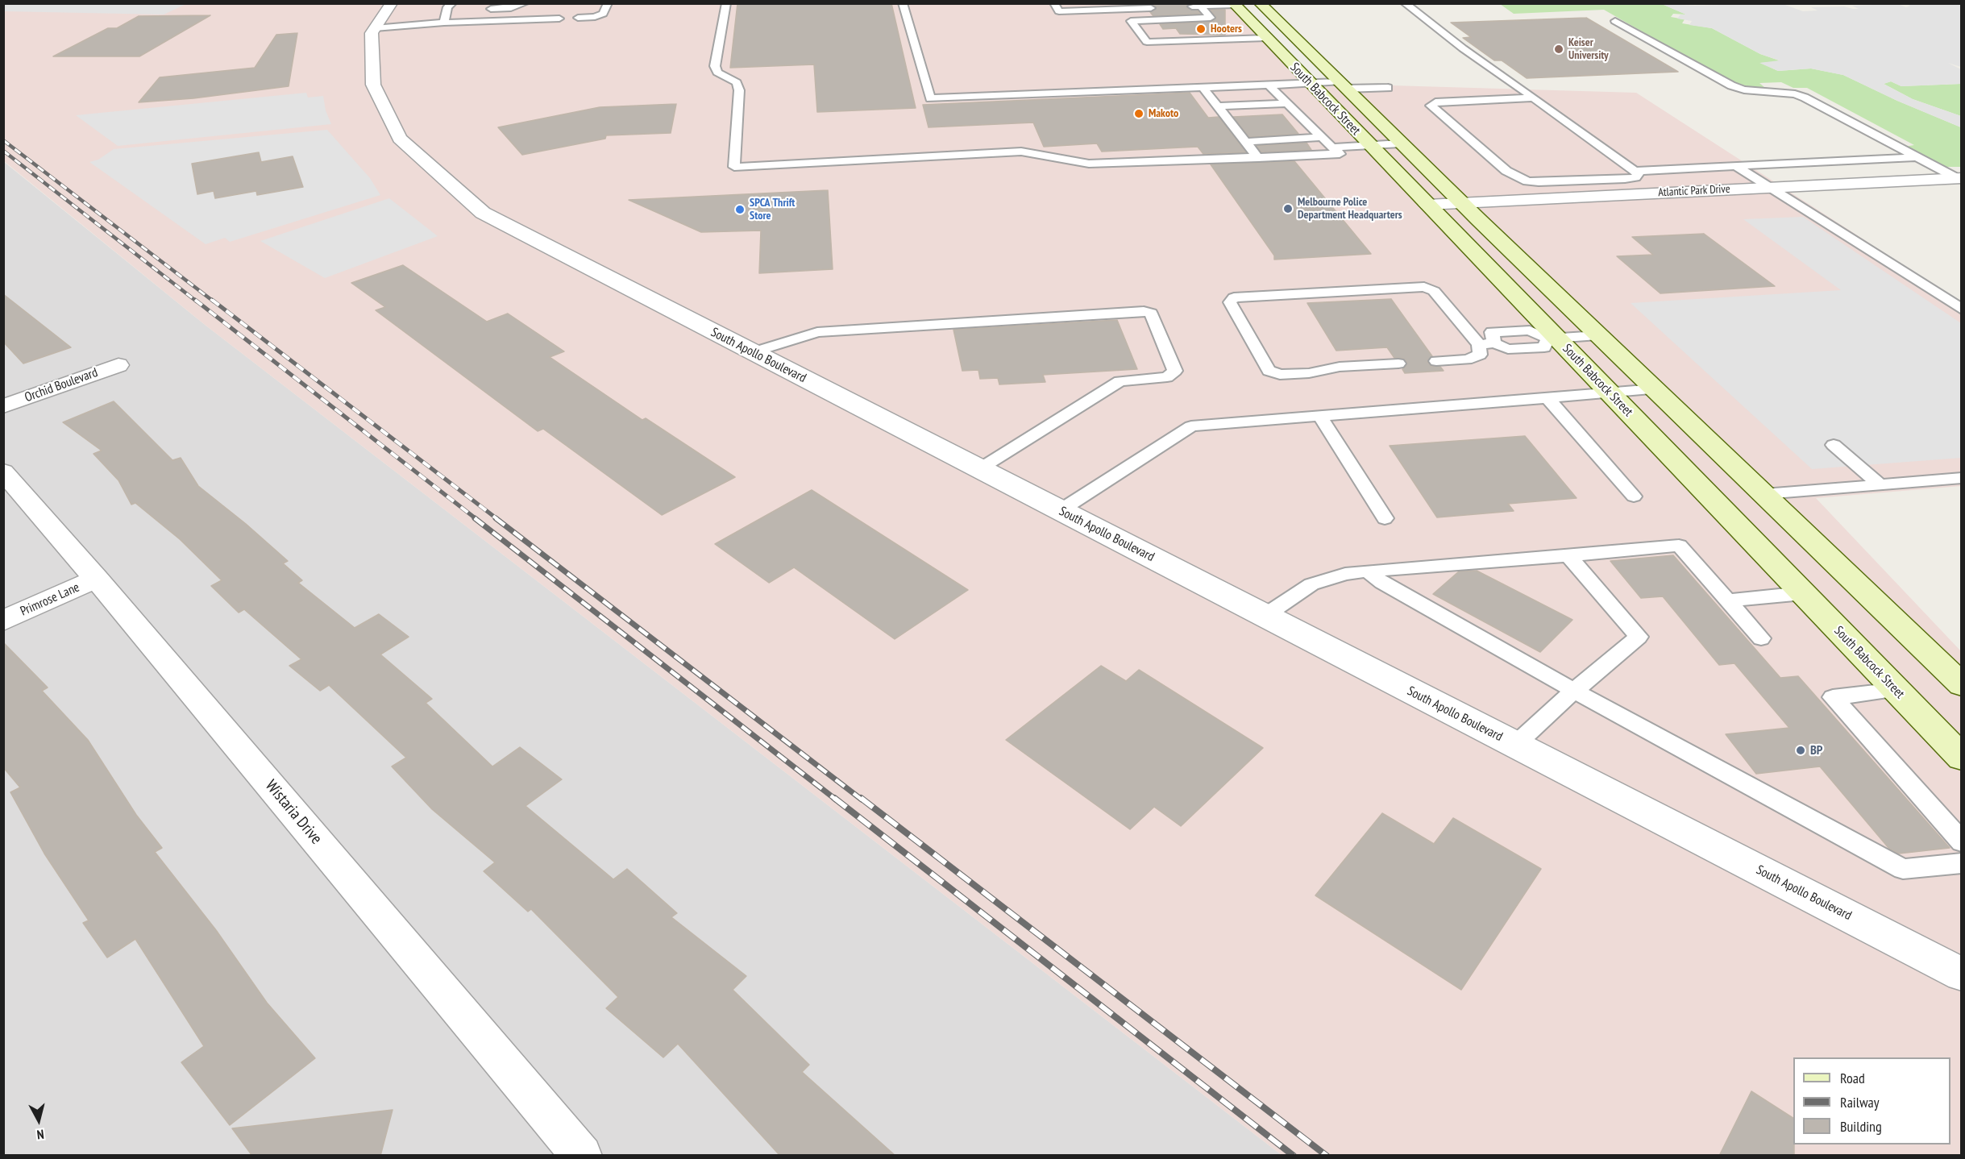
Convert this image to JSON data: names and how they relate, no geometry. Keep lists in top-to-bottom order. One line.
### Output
{"streets":{"main road":["South Babcock Street"],"street":["Atlantic Park Drive","South Apollo Boulevard","Orchid Boulevard","Primrose Lane","Wistaria Drive"]},"crossings":[["South Babcock Street","Atlantic Park Drive"],["Primrose Lane","Wistaria Drive"]],"places":["Hooters","Keiser University","Makoto","Melbourne Police Department Headquarters","SPCA Thrift Store","BP"],"legend":["Road","Railway","Building"],"north":"bottom"}
